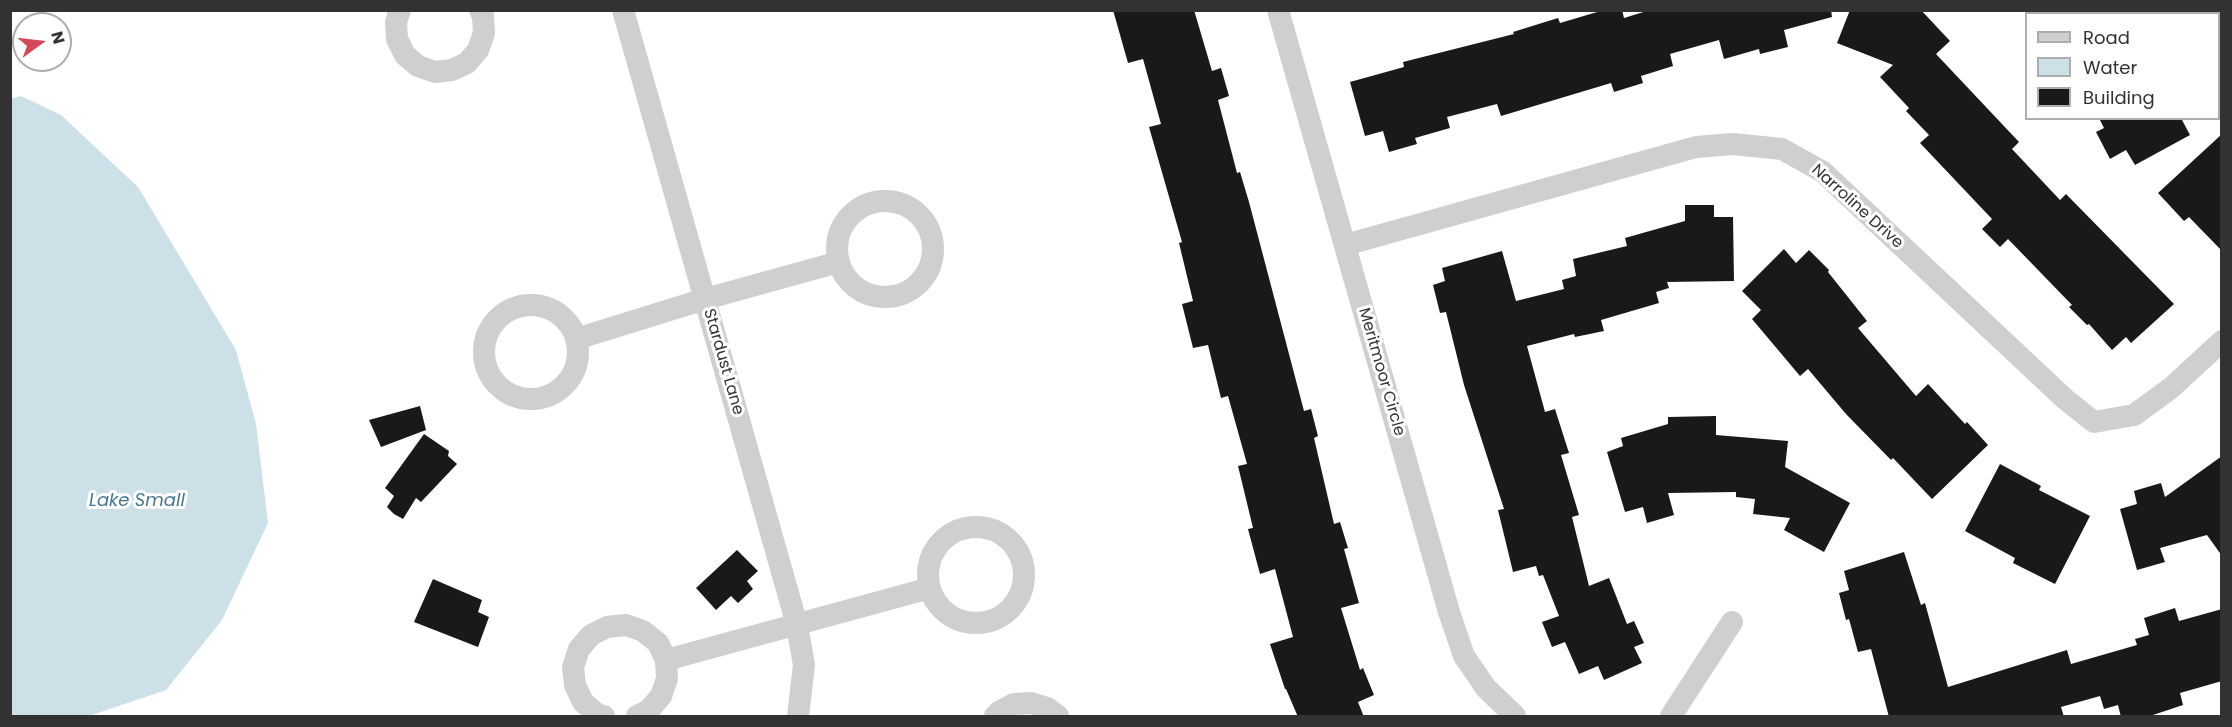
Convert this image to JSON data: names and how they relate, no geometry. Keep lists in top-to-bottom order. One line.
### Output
{"streets":{"street":["Narroline Drive","Stardust Lane","Meritmoor Circle"]},"crossings":[["Narroline Drive","Meritmoor Circle"]],"water":["Lake Small"],"legend":["Road","Water","Building"],"north":"right"}
